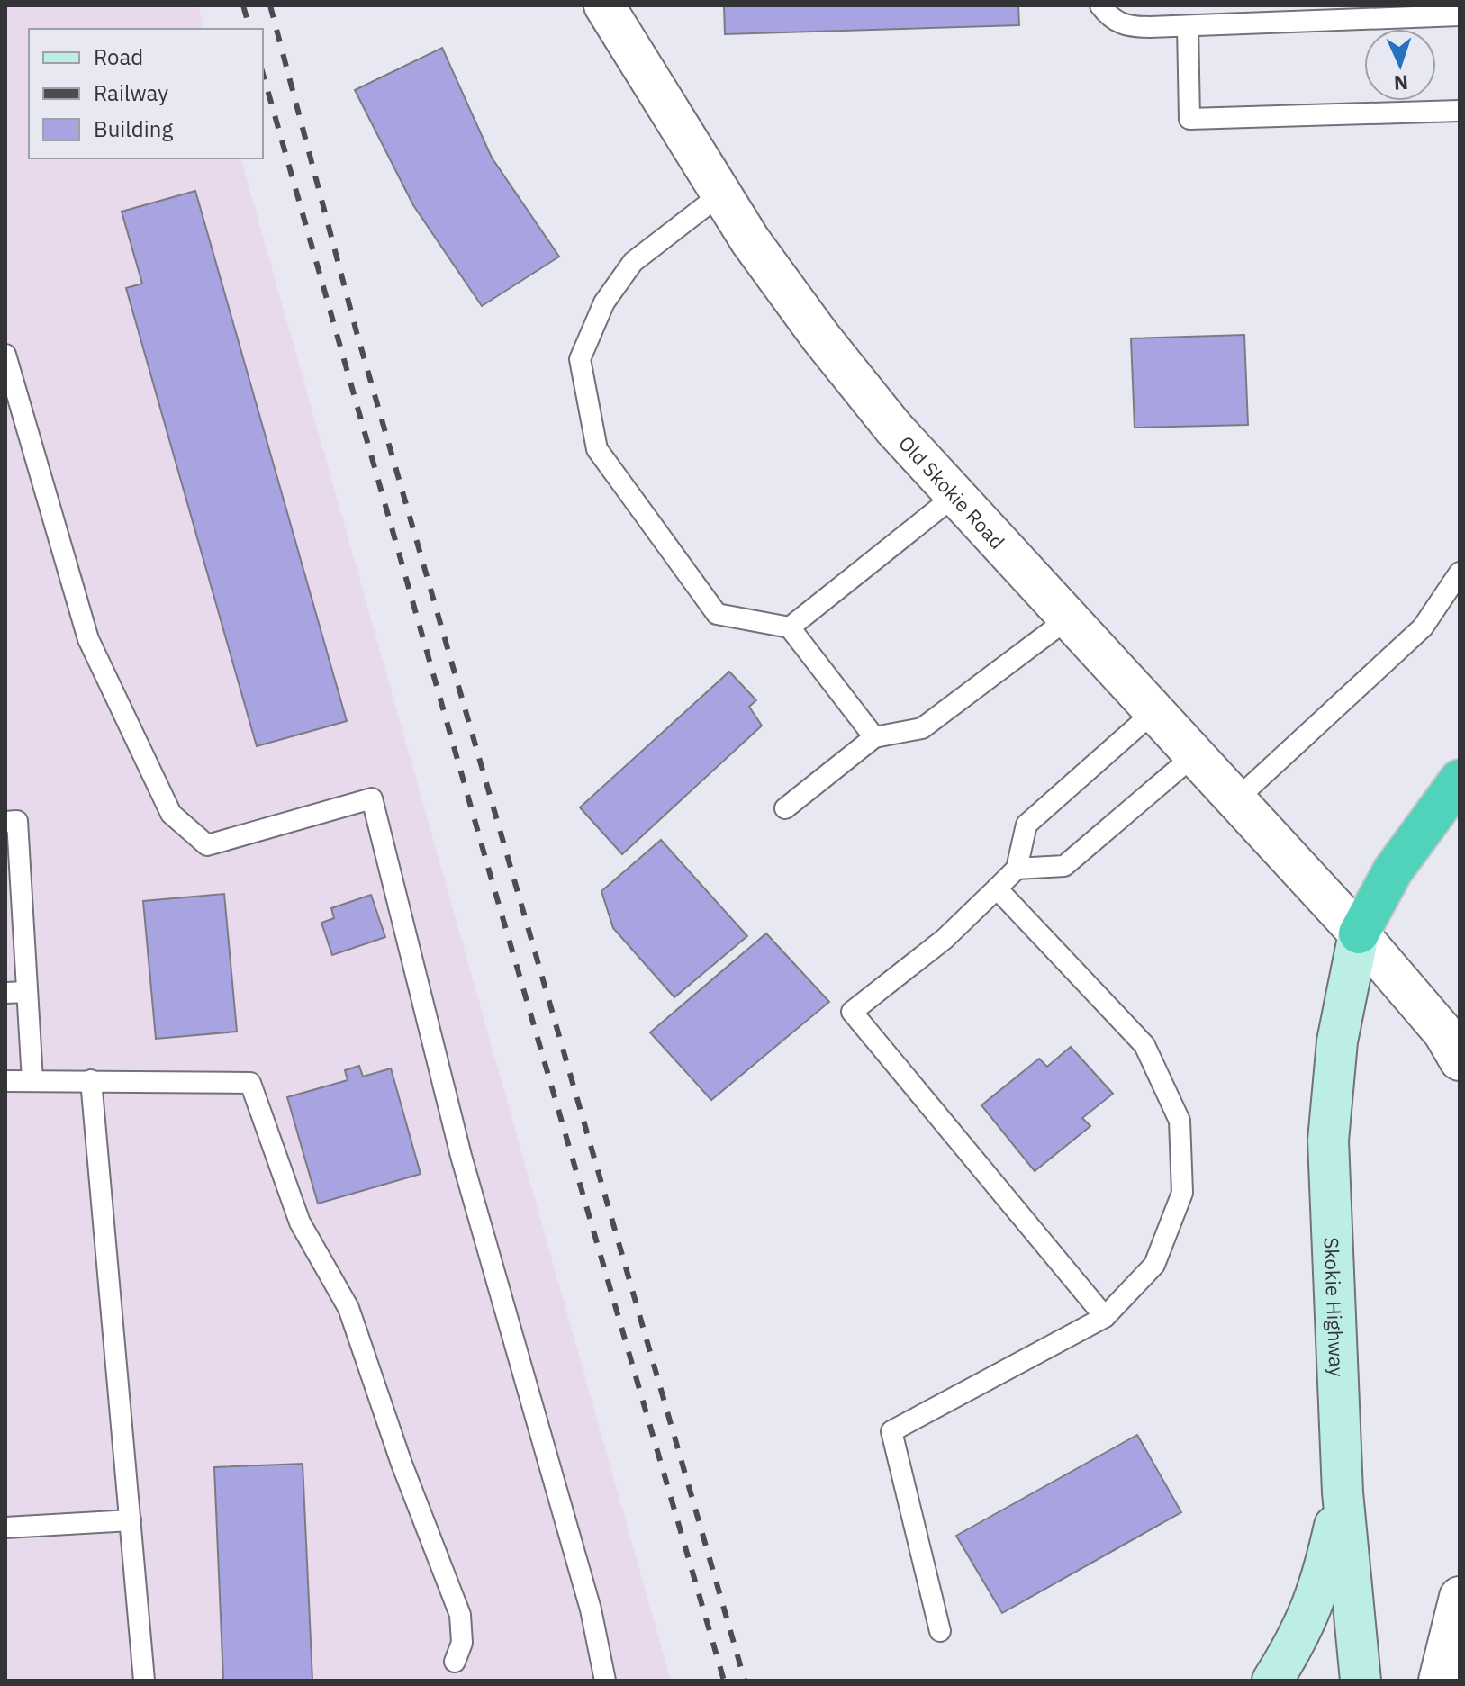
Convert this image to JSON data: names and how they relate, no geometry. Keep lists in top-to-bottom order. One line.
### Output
{"streets":{"main road":["Skokie Highway"],"street":["Old Skokie Road"]},"crossings":[["Old Skokie Road","Skokie Highway"]],"legend":["Road","Railway","Building"],"north":"bottom"}
